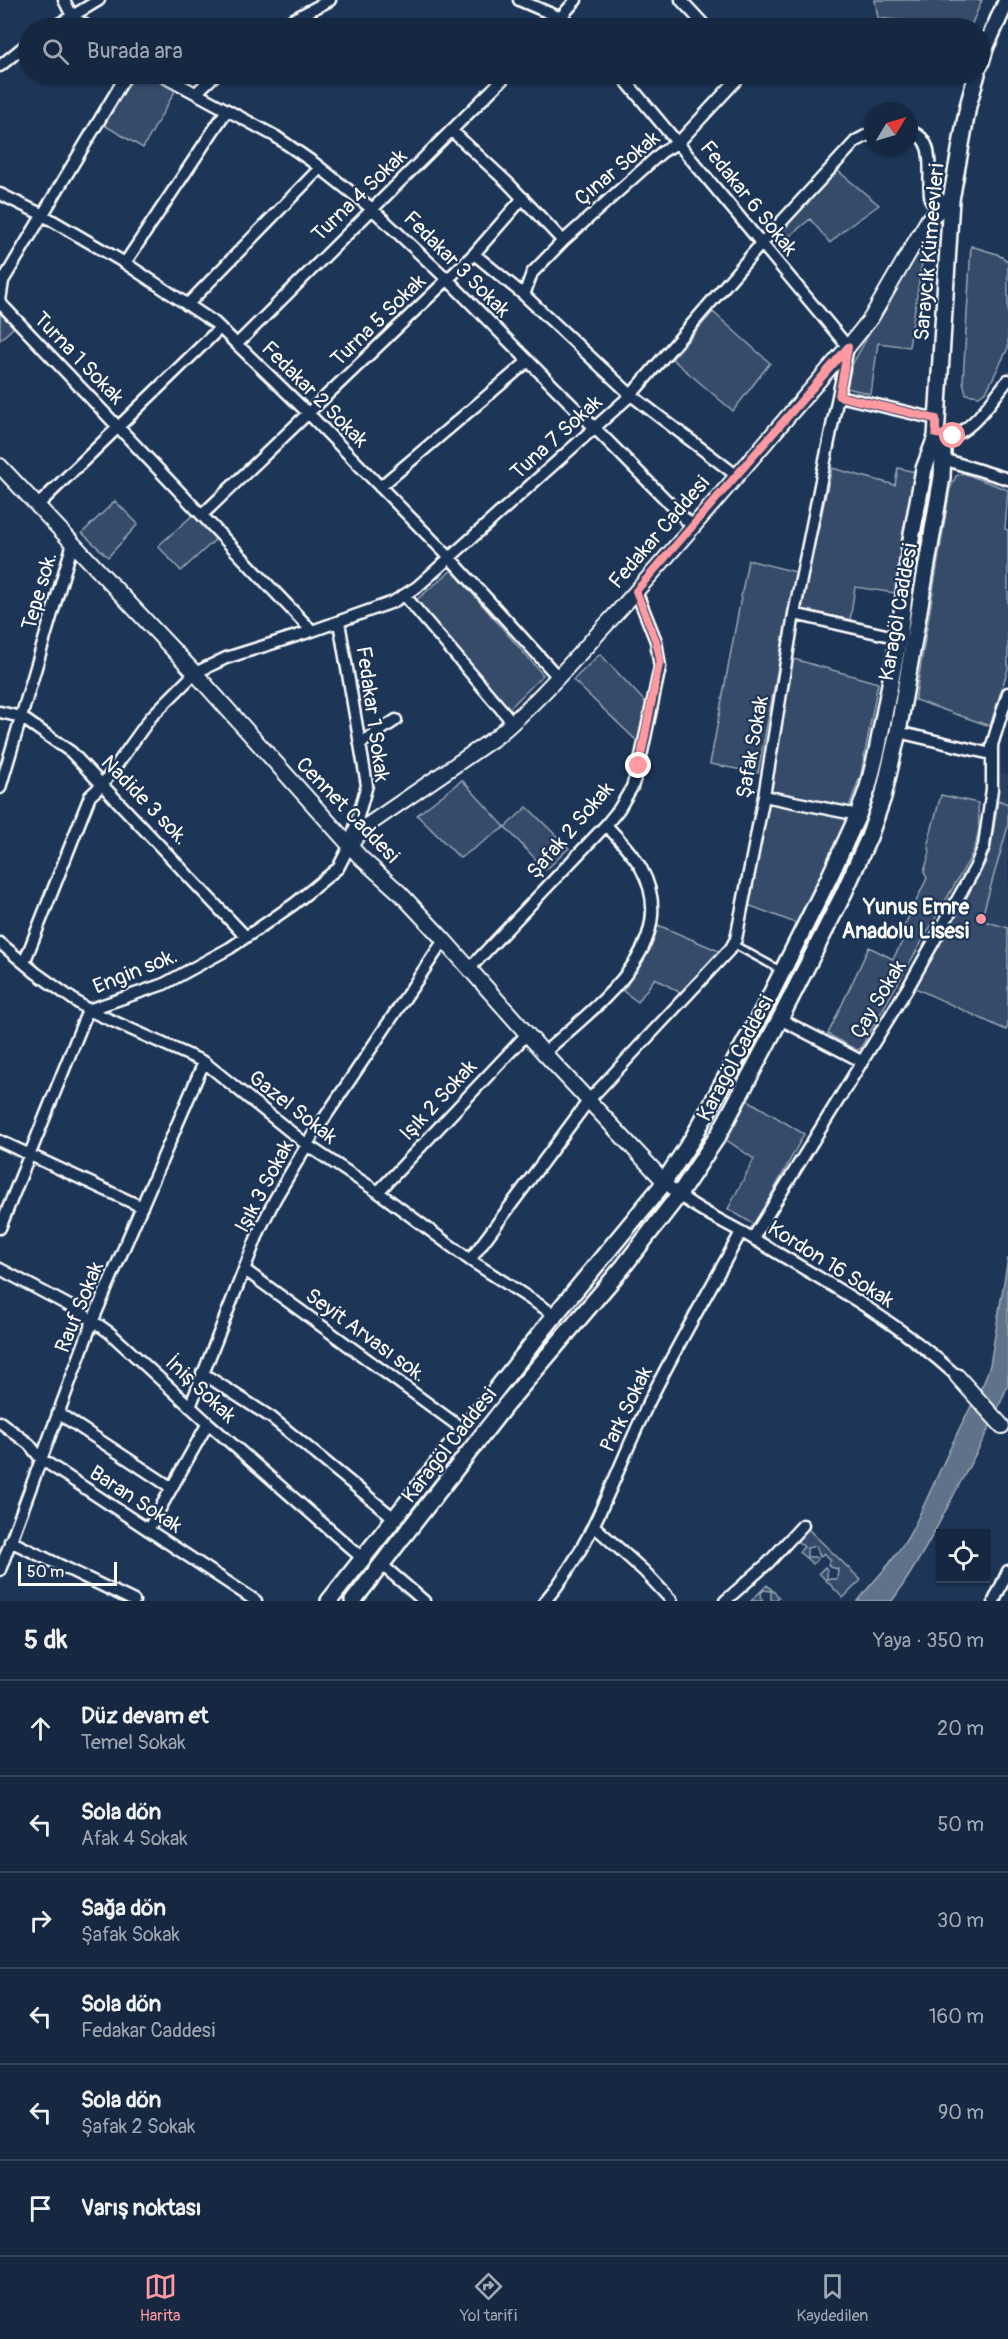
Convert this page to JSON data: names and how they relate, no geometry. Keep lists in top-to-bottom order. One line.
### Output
{"streets":{"main road":["Saraycık Kümeevleri","Karagöl Caddesi"],"street":["Çınar Sokak","Turna 4 Sokak","Fedakar 6 Sokak","Fedakar 3 Sokak","Turna 5 Sokak","Turna 1 Sokak","Fedakar 2 Sokak","Tuna 7 Sokak","Fedakar Caddesi","Tepe sok.","Fedakar 1 Sokak","Şafak Sokak","Nadide 3 sok.","Cennet Caddesi","Şafak 2 Sokak","Engin sok.","Çay Sokak","Işık 2 Sokak","Gazel Sokak","Işık 3 Sokak","Kordon 16 Sokak","Rauf Sokak","Seyit Arvası sok.","İniş Sokak","Park Sokak","Baran Sokak"]},"crossings":[["Çınar Sokak","Fedakar 6 Sokak"],["Çınar Sokak","Fedakar 3 Sokak"],["Turna 4 Sokak","Fedakar 3 Sokak"],["Turna 4 Sokak","Fedakar 2 Sokak"],["Fedakar 6 Sokak","Tuna 7 Sokak"],["Fedakar 6 Sokak","Fedakar Caddesi"],["Fedakar 6 Sokak","Şafak Sokak"],["Saraycık Kümeevleri","Fedakar Caddesi"],["Saraycık Kümeevleri","Karagöl Caddesi"],["Fedakar 3 Sokak","Turna 5 Sokak"],["Fedakar 3 Sokak","Tuna 7 Sokak"],["Fedakar 3 Sokak","Fedakar Caddesi"],["Turna 5 Sokak","Turna 1 Sokak"],["Turna 5 Sokak","Fedakar 2 Sokak"],["Turna 1 Sokak","Fedakar 2 Sokak"],["Turna 1 Sokak","Tuna 7 Sokak"],["Fedakar 2 Sokak","Tuna 7 Sokak"],["Fedakar 2 Sokak","Fedakar Caddesi"],["Tuna 7 Sokak","Fedakar 1 Sokak"],["Tuna 7 Sokak","Nadide 3 sok."],["Tuna 7 Sokak","Cennet Caddesi"],["Tuna 7 Sokak","Gazel Sokak"],["Fedakar Caddesi","Fedakar 1 Sokak"],["Fedakar Caddesi","Şafak Sokak"],["Fedakar Caddesi","Cennet Caddesi"],["Fedakar Caddesi","Şafak 2 Sokak"],["Fedakar Caddesi","Engin sok."],["Tepe sok.","Nadide 3 sok."],["Tepe sok.","Cennet Caddesi"],["Karagöl Caddesi","Kordon 16 Sokak"],["Fedakar 1 Sokak","Cennet Caddesi"],["Fedakar 1 Sokak","Engin sok."],["Şafak Sokak","Cennet Caddesi"],["Şafak Sokak","Gazel Sokak"],["Nadide 3 sok.","Engin sok."],["Cennet Caddesi","Şafak 2 Sokak"],["Cennet Caddesi","Engin sok."],["Cennet Caddesi","Işık 2 Sokak"],["Cennet Caddesi","Işık 3 Sokak"],["Cennet Caddesi","Kordon 16 Sokak"],["Engin sok.","Gazel Sokak"],["Çay Sokak","Kordon 16 Sokak"],["Işık 2 Sokak","Gazel Sokak"],["Gazel Sokak","Işık 3 Sokak"],["Gazel Sokak","Rauf Sokak"],["Işık 3 Sokak","Seyit Arvası sok."],["Işık 3 Sokak","İniş Sokak"],["Kordon 16 Sokak","Park Sokak"],["Rauf Sokak","İniş Sokak"],["Rauf Sokak","Baran Sokak"]],"places":["Yunus Emre Anadolu Lisesi"],"scale_bar":"50 m","north":"top right","page":{"search":"Burada ara","scale":"50 m","heading":["5 dk","Yaya · 350 m"],"list":[["Düz devam et","Temel Sokak","20 m"],["Sola dön","Afak 4 Sokak","50 m"],["Sağa dön","Şafak Sokak","30 m"],["Sola dön","Fedakar Caddesi","160 m"],["Sola dön","Şafak 2 Sokak","90 m"],"Varış noktası"],"nav":["Harita","Yol tarifi","Kaydedilen"]}}
